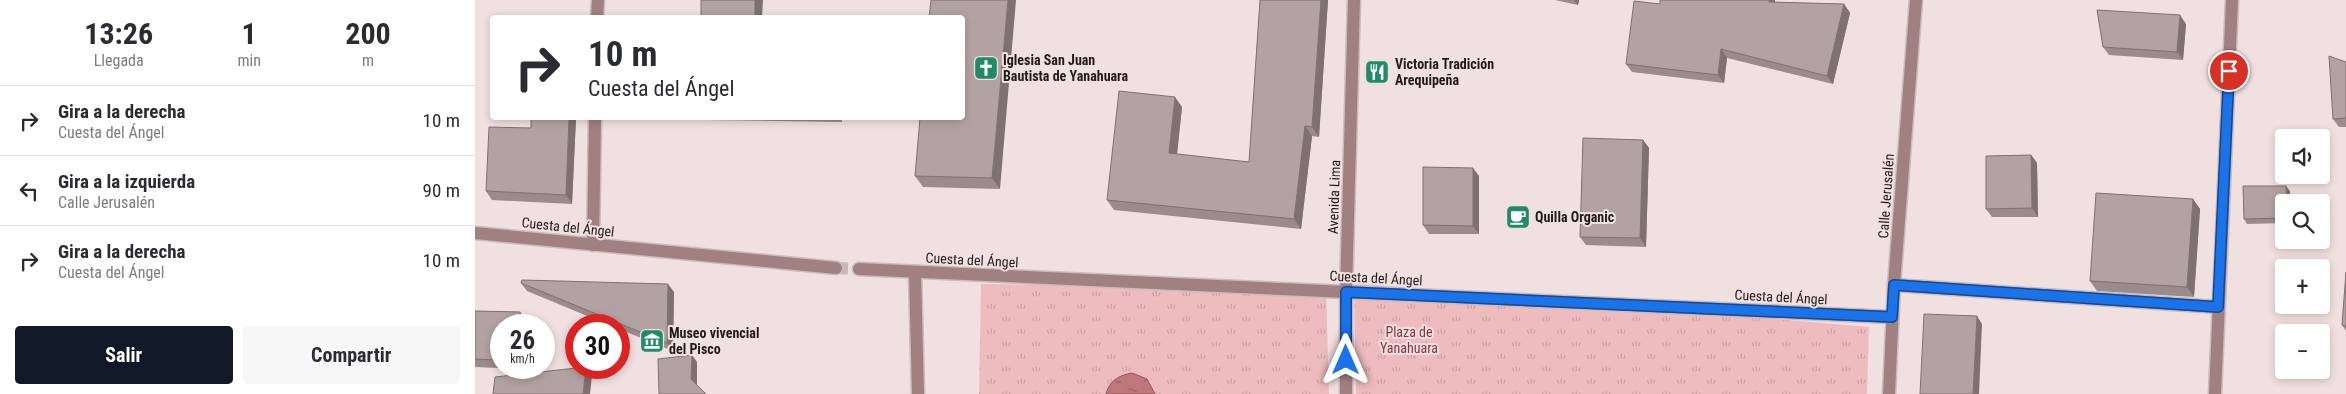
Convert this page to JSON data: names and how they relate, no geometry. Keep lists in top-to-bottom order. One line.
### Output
{"streets":{"street":["Calle Jerusalén","Avenida Lima","Cuesta del Ángel"]},"crossings":[["Calle Jerusalén","Cuesta del Ángel"],["Avenida Lima","Cuesta del Ángel"]],"parks":["Plaza de Yanahuara"],"places":{"church":["Iglesia San Juan Bautista de Yanahuara"],"restaurant":["Victoria Tradición Arequipeña"],"cafe":["Quilla Organic"],"museum":["Museo vivencial del Pisco"]},"page":{"eta":["13:26","Llegada","1","min","200","m"],"turn":["10 m","Cuesta del Ángel"],"list":[{"name":"Gira a la derecha","note":"Cuesta del Ángel","value":"10 m"},{"name":"Gira a la izquierda","note":"Calle Jerusalén","value":"90 m"},{"name":"Gira a la derecha","note":"Cuesta del Ángel","value":"10 m"}],"map_buttons":["+","−"],"speed":"26 km/h","limit":"30","buttons":["Salir","Compartir"]}}
